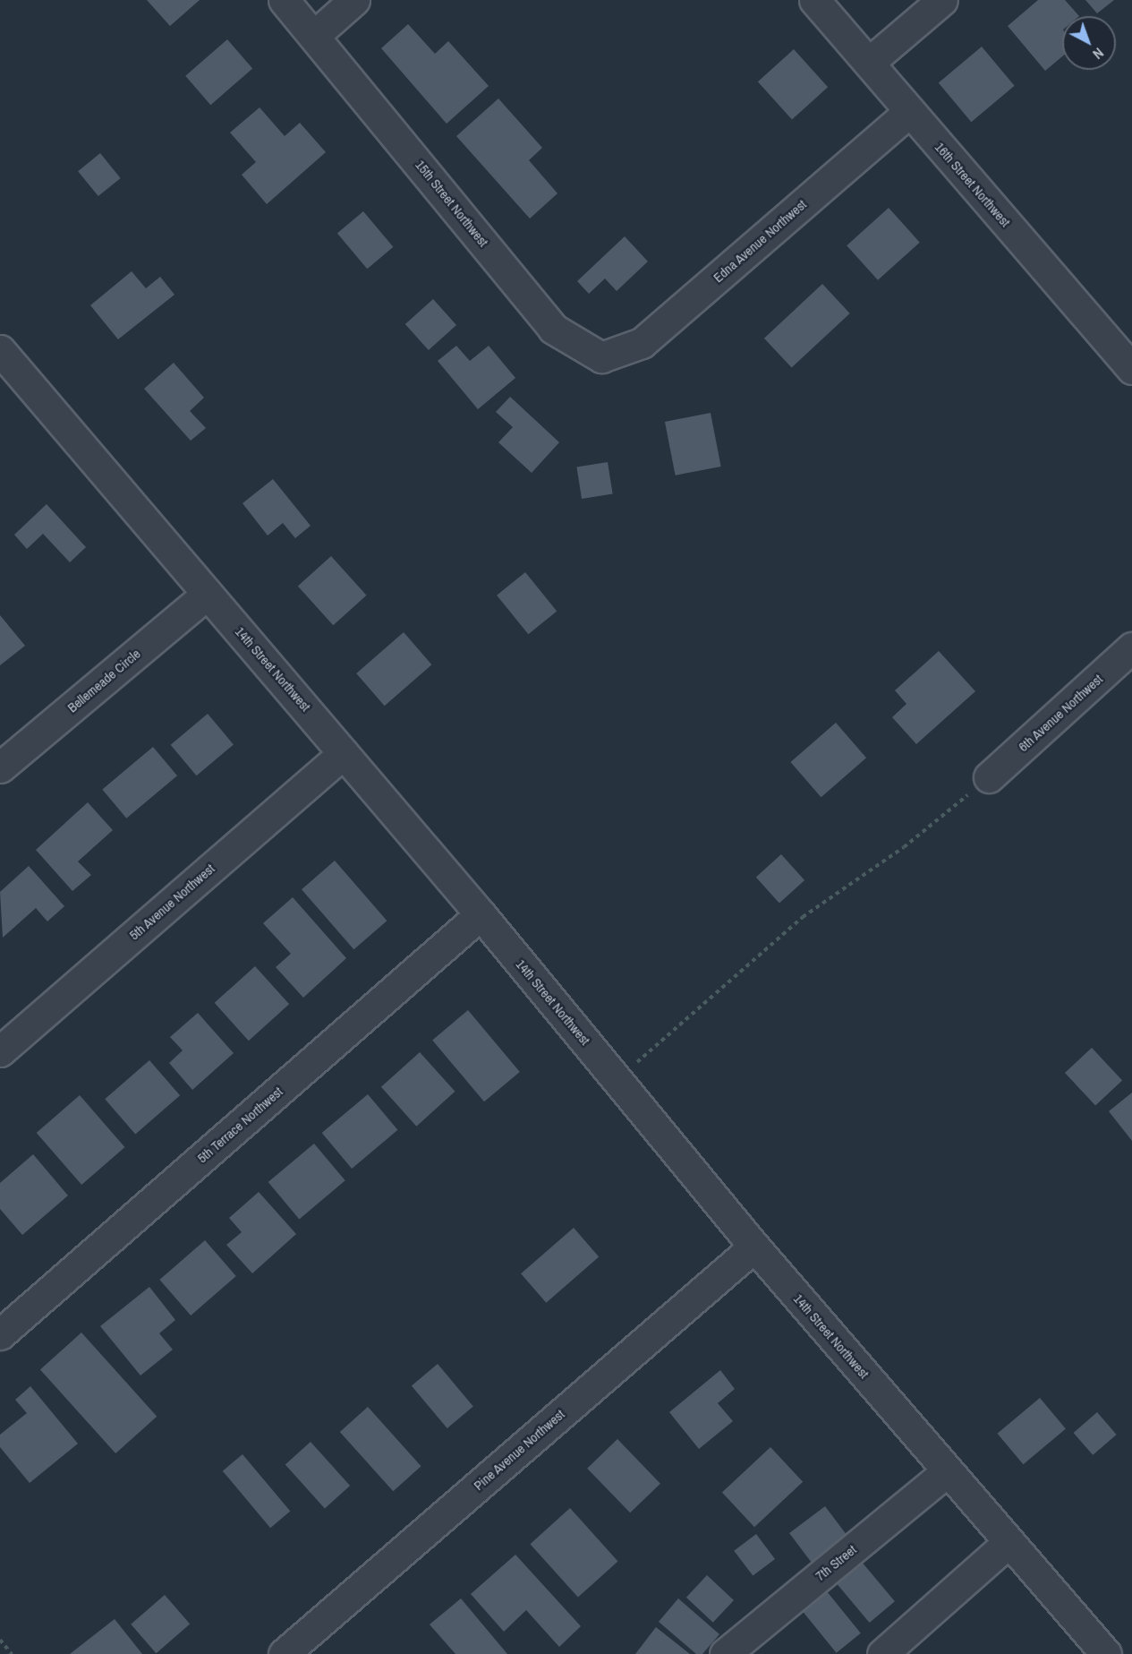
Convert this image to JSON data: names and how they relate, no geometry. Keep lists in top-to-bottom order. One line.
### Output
{"streets":{"street":["16th Street Northwest","15th Street Northwest","Edna Avenue Northwest","14th Street Northwest","Bellemeade Circle","6th Avenue Northwest","5th Avenue Northwest","5th Terrace Northwest","Pine Avenue Northwest","7th Street"]},"crossings":[["16th Street Northwest","Edna Avenue Northwest"],["15th Street Northwest","Edna Avenue Northwest"],["14th Street Northwest","Bellemeade Circle"],["14th Street Northwest","5th Avenue Northwest"],["14th Street Northwest","5th Terrace Northwest"],["14th Street Northwest","Pine Avenue Northwest"],["14th Street Northwest","7th Street"]],"north":"bottom right"}
